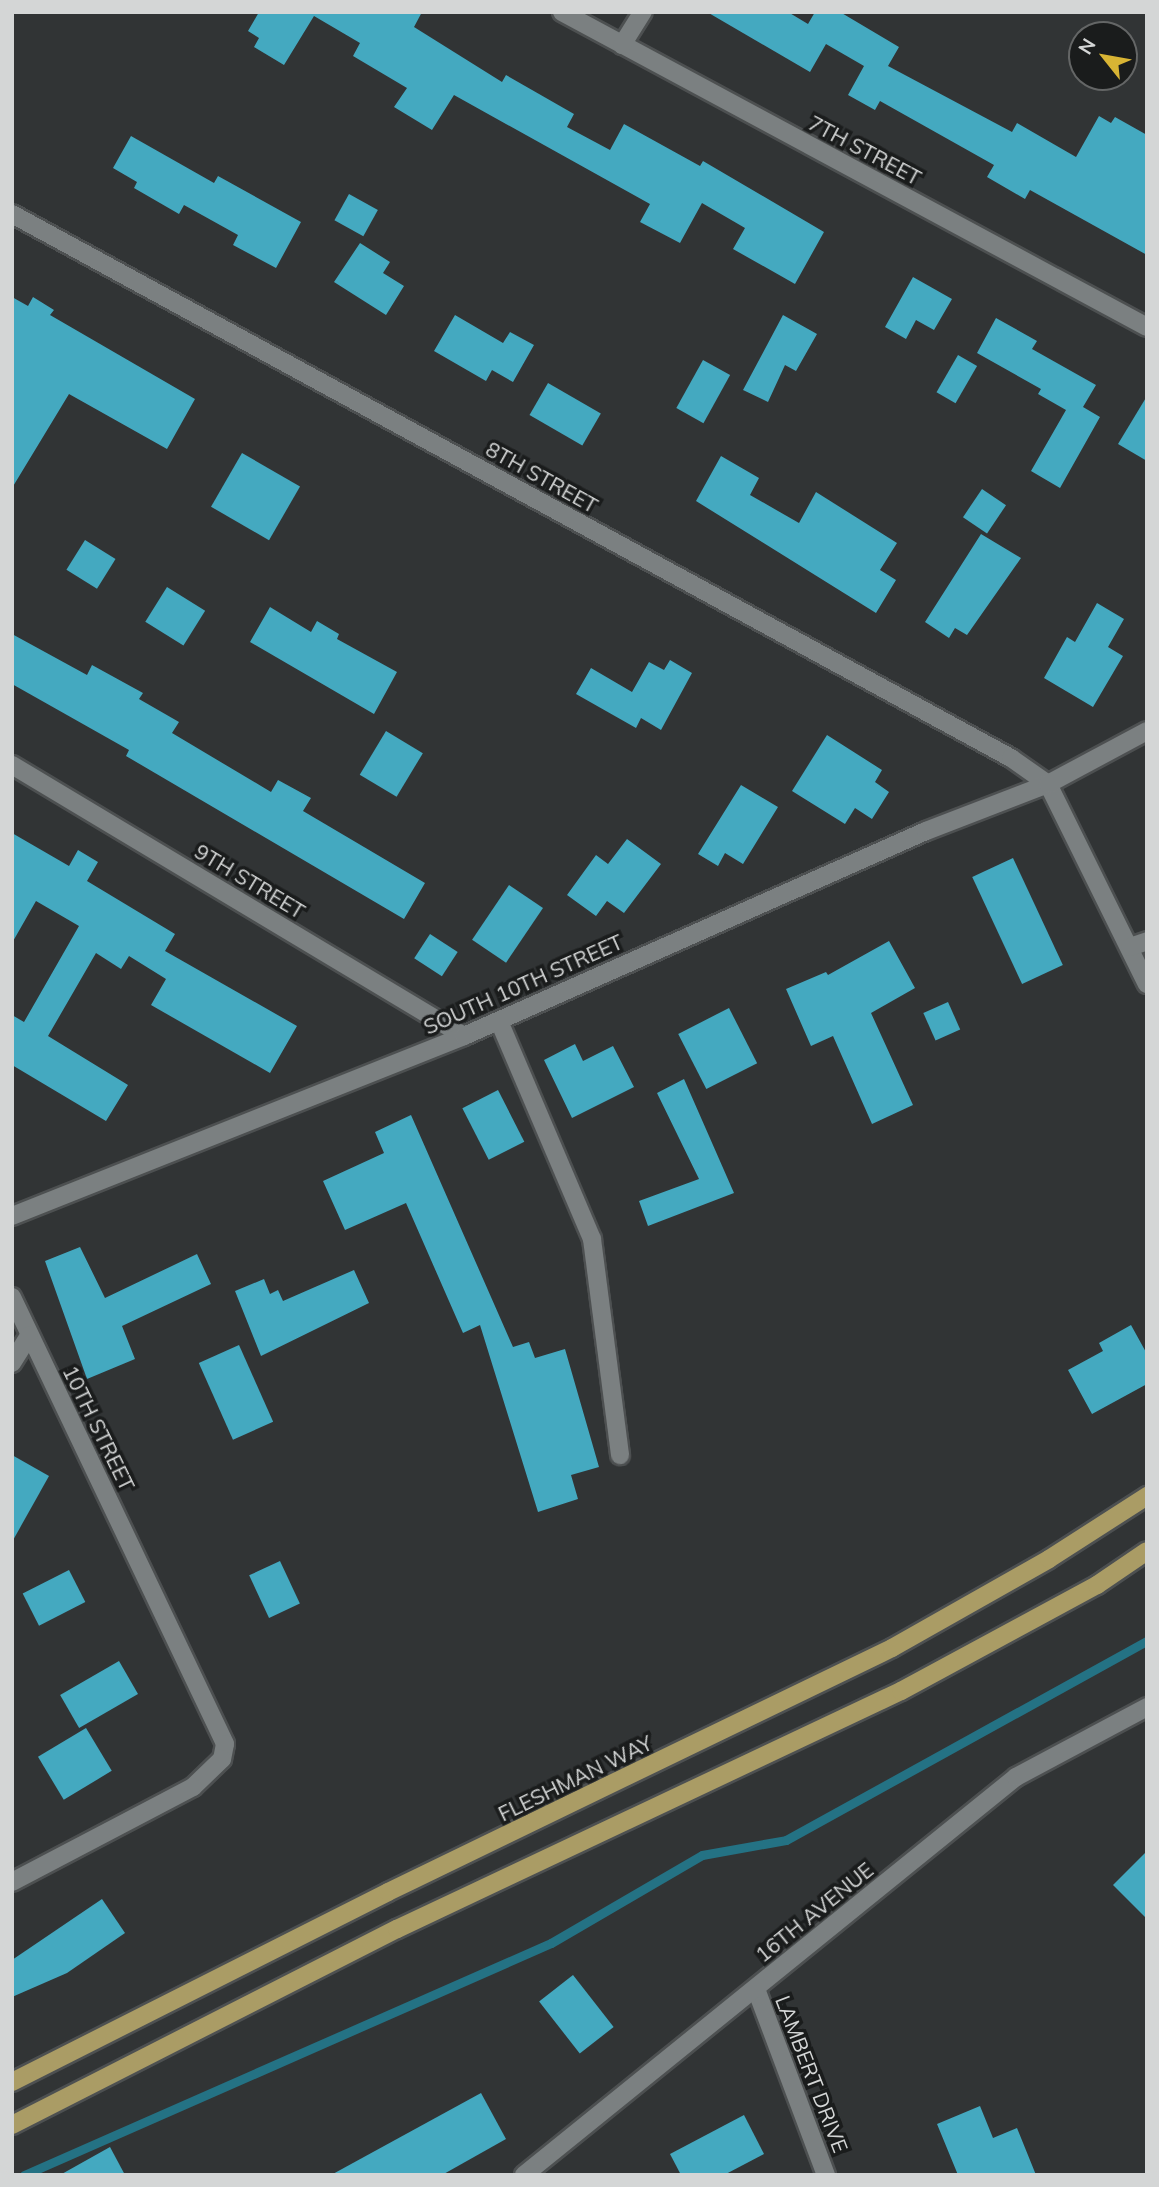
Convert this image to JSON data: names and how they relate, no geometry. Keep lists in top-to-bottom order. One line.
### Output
{"streets":{"main road":["FLESHMAN WAY"],"street":["7TH STREET","8TH STREET","9TH STREET","SOUTH 10TH STREET","10TH STREET","16TH AVENUE","LAMBERT DRIVE"]},"crossings":[["8TH STREET","SOUTH 10TH STREET"],["9TH STREET","SOUTH 10TH STREET"],["16TH AVENUE","LAMBERT DRIVE"]],"north":"top left"}
